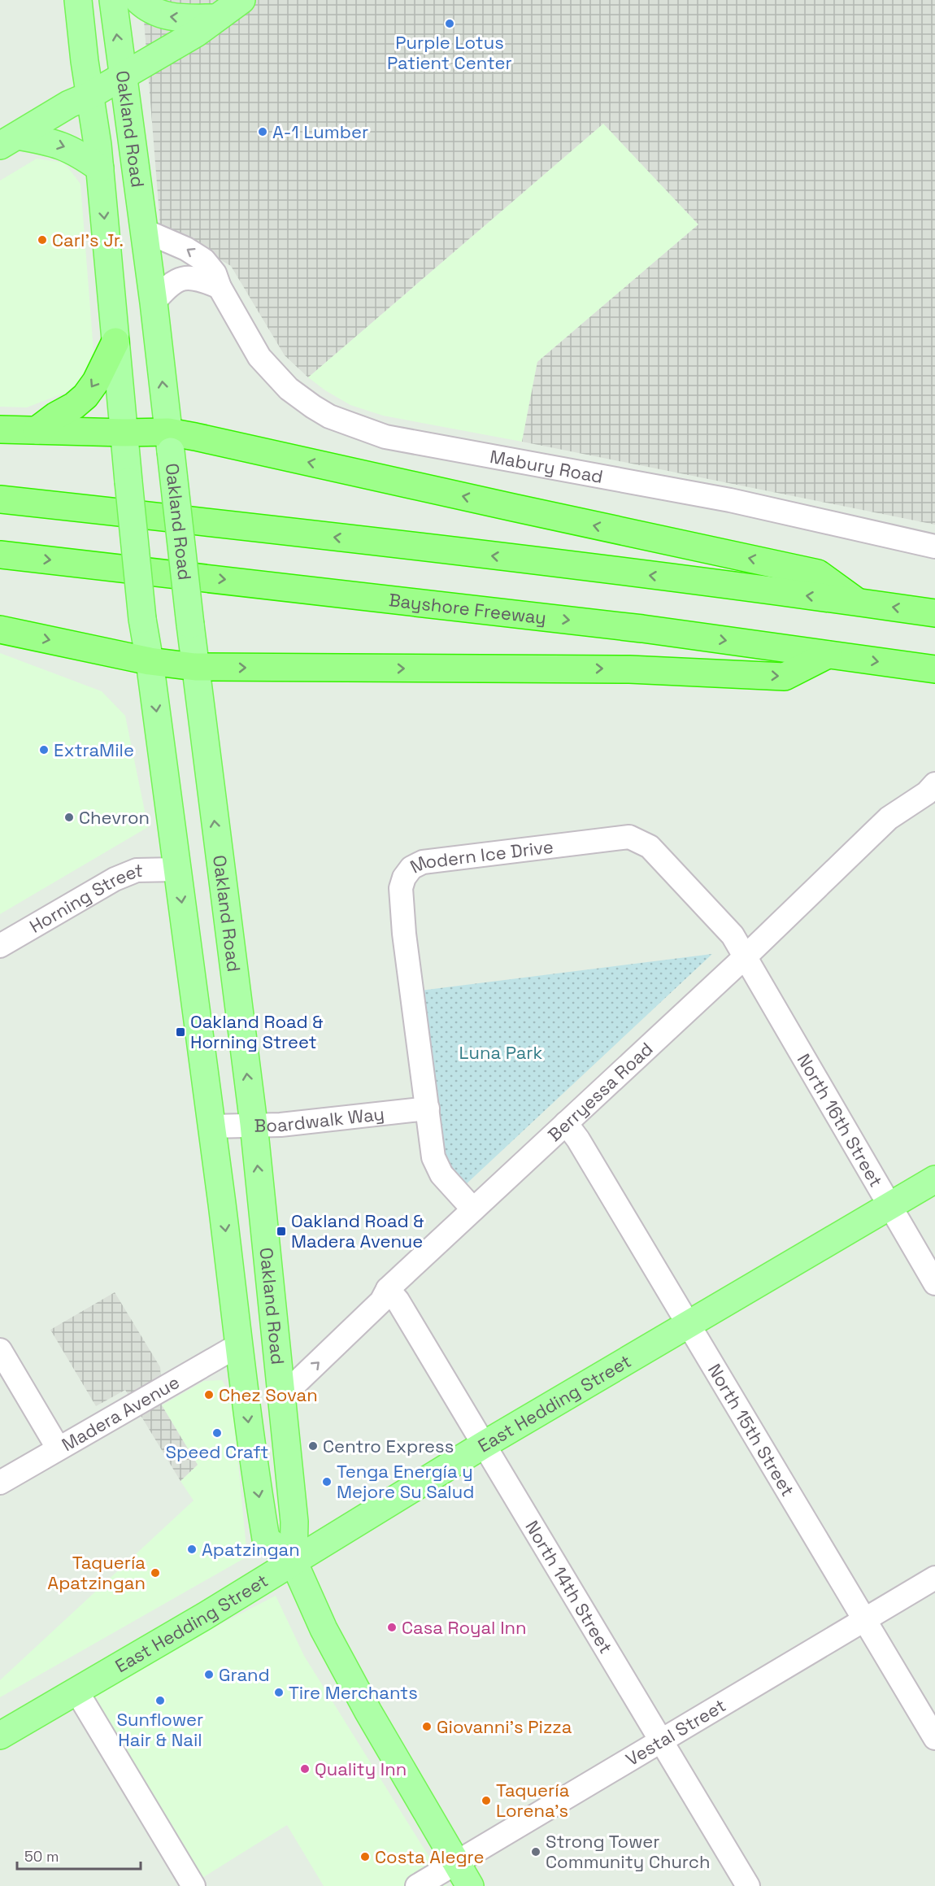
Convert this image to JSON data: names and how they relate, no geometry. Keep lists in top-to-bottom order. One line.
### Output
{"streets":{"highway":["Bayshore Freeway"],"main road":["Oakland Road","East Hedding Street"],"street":["Mabury Road","Modern Ice Drive","Horning Street","Berryessa Road","Boardwalk Way","North 16th Street","Madera Avenue","North 15th Street","North 14th Street","Vestal Street"]},"crossings":[["Oakland Road","Mabury Road"],["Oakland Road","Horning Street"],["Oakland Road","Berryessa Road"],["Oakland Road","Boardwalk Way"],["Oakland Road","East Hedding Street"],["Oakland Road","Madera Avenue"],["Modern Ice Drive","Berryessa Road"],["Modern Ice Drive","Boardwalk Way"],["Modern Ice Drive","North 16th Street"],["Berryessa Road","North 16th Street"],["Berryessa Road","North 15th Street"],["Berryessa Road","North 14th Street"],["North 16th Street","East Hedding Street"],["East Hedding Street","North 15th Street"],["East Hedding Street","North 14th Street"],["North 15th Street","Vestal Street"],["North 14th Street","Vestal Street"]],"parks":["Luna Park"],"places":{"other":["Purple Lotus Patient Center","A-1 Lumber","Carl's Jr.","ExtraMile","Chevron","Chez Sovan","Speed Craft","Centro Express","Tenga Energía y Mejore Su Salud","Apatzingan","Taquería Apatzingan","Casa Royal Inn","Grand","Tire Merchants","Sunflower Hair & Nail","Giovanni’s Pizza","Quality Inn","Taquería Lorena’s","Strong Tower Community Church","Costa Alegre"],"transit":["Oakland Road & Horning Street","Oakland Road & Madera Avenue"]},"scale_bar":"50 m"}
